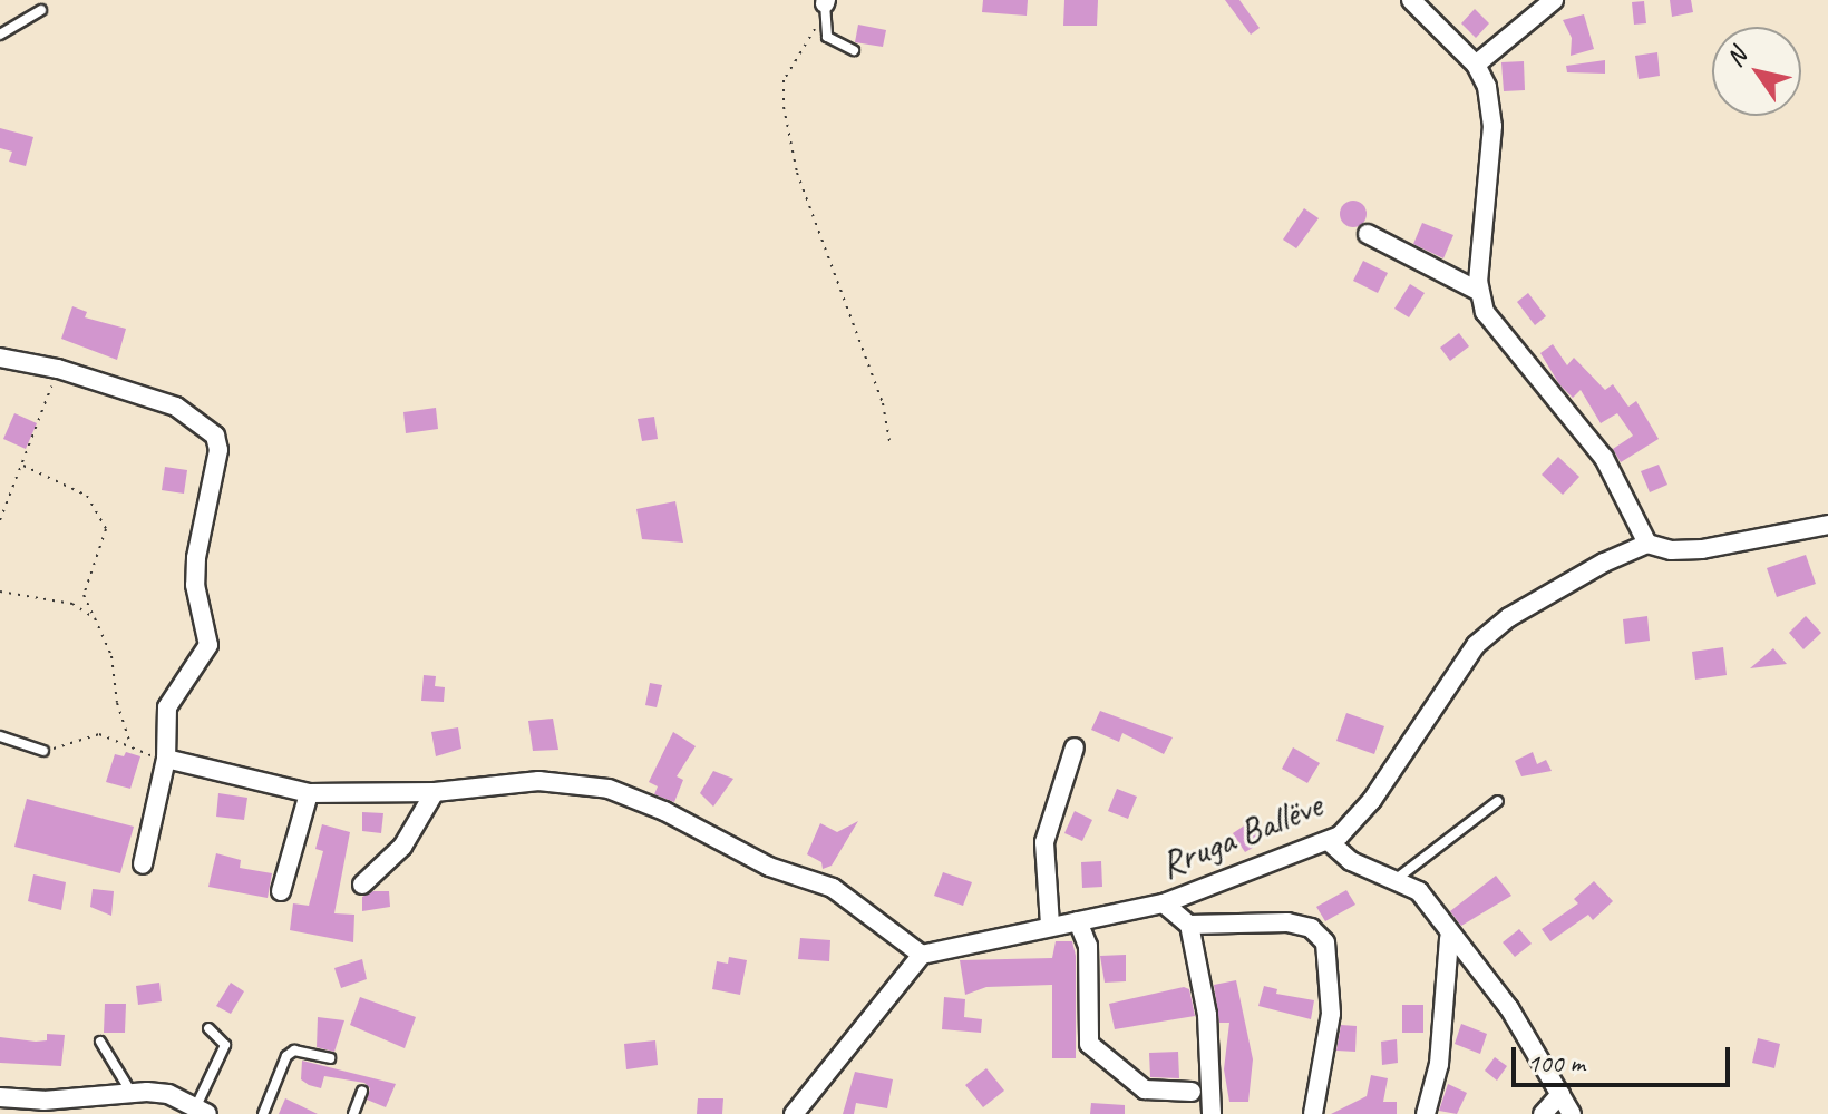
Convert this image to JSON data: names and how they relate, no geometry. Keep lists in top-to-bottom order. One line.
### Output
{"streets":{"street":["Rruga Ballëve"]},"scale_bar":"100 m","north":"top left"}
